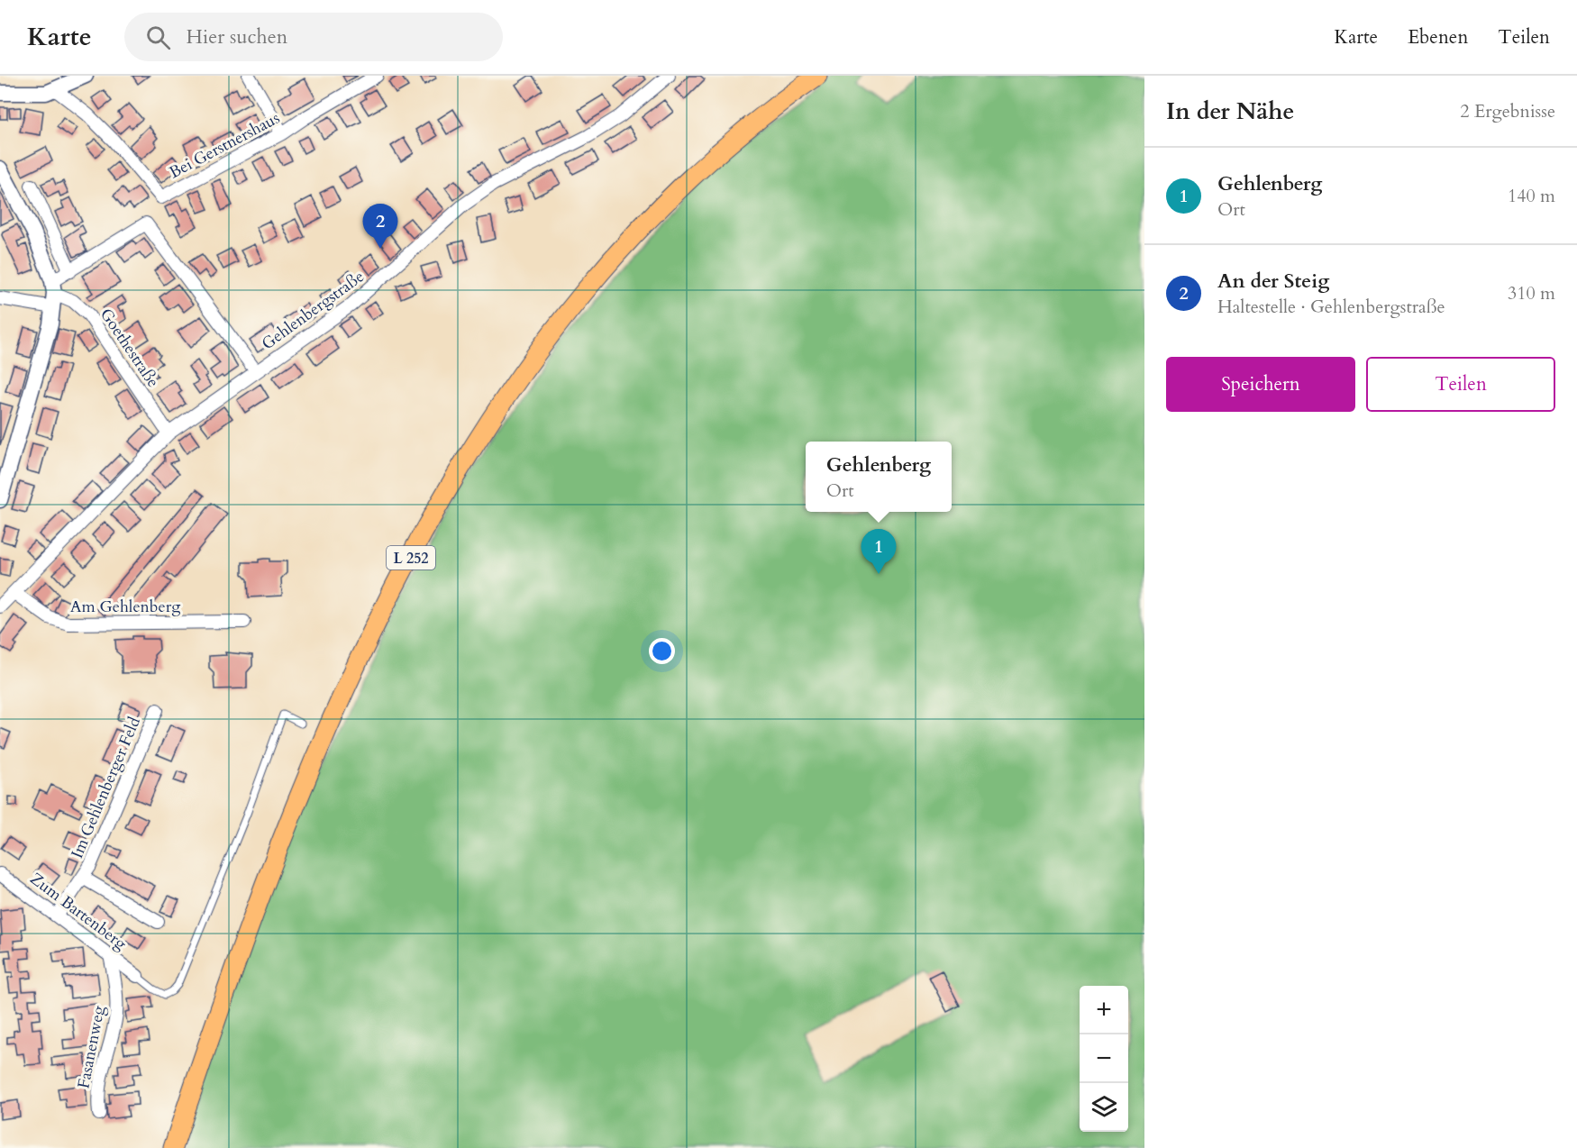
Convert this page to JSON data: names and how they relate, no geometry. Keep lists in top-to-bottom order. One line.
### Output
{"streets":{"highway":["L 252"],"street":["Bei Gerstnershaus","Gehlenbergstraße","Goethestraße","Am Gehlenberg","Im Gehlenberger Feld","Zum Bartenberg","Fasanenweg"]},"crossings":[["Gehlenbergstraße","Goethestraße"],["Gehlenbergstraße","Am Gehlenberg"],["Im Gehlenberger Feld","Zum Bartenberg"],["Zum Bartenberg","Fasanenweg"]],"page":{"header":"Karte","search":"Hier suchen","nav":["Karte","Ebenen","Teilen"],"heading":["In der Nähe","2 Ergebnisse"],"list":[{"mark":"1","name":"Gehlenberg","note":"Ort","value":"140 m"},{"mark":"2","name":"An der Steig","note":"Haltestelle · Gehlenbergstraße","value":"310 m"}],"pins":["2","1"],"buttons":["Speichern","Teilen"],"popup":["Gehlenberg","Ort"],"map_buttons":["+","−"]}}
